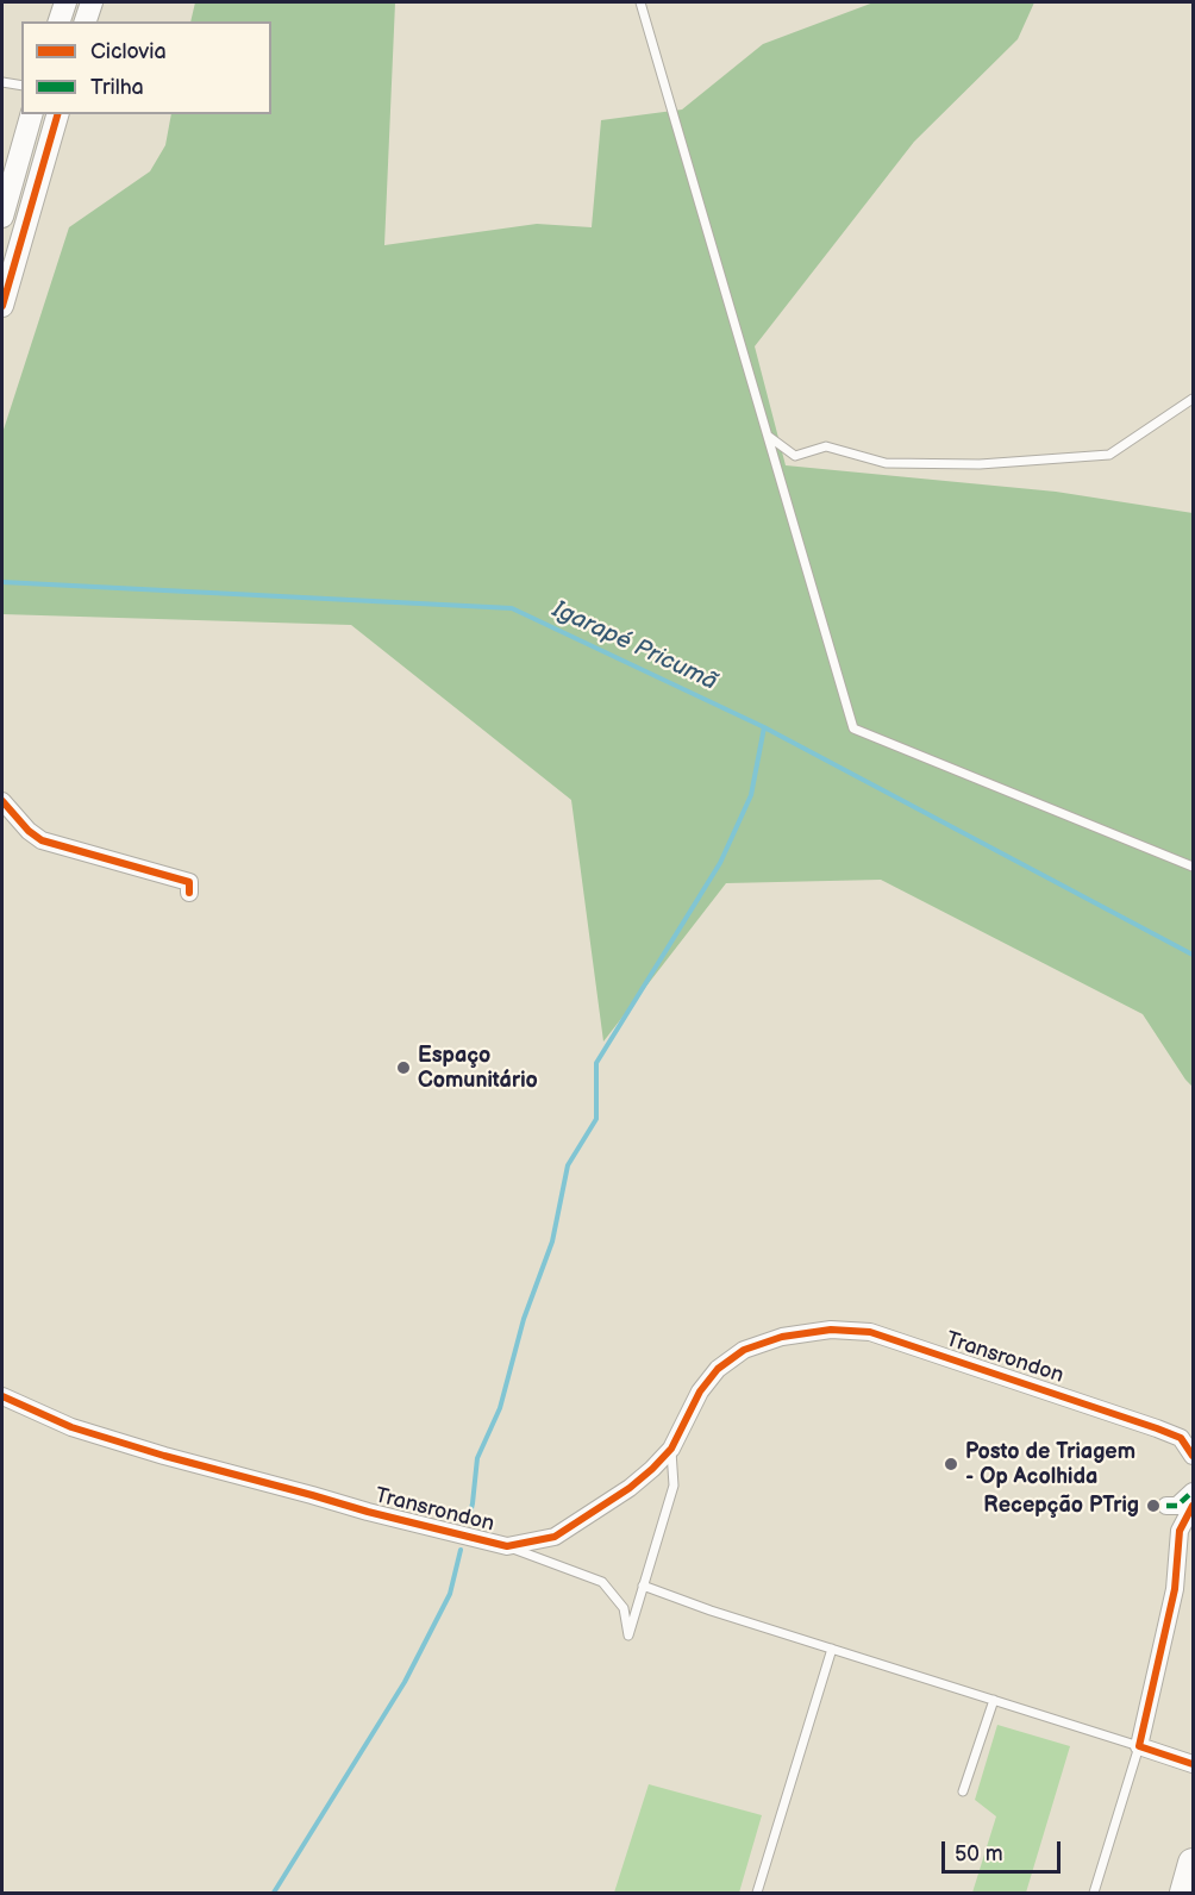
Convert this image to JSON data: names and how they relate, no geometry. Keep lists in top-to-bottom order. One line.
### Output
{"streets":{"street":["Transrondon"]},"water":["Igarapé Pricumã"],"places":["Espaço Comunitário","Posto de Triagem - Op Acolhida","Recepção PTrig"],"legend":["Ciclovia","Trilha"],"scale_bar":"50 m"}
